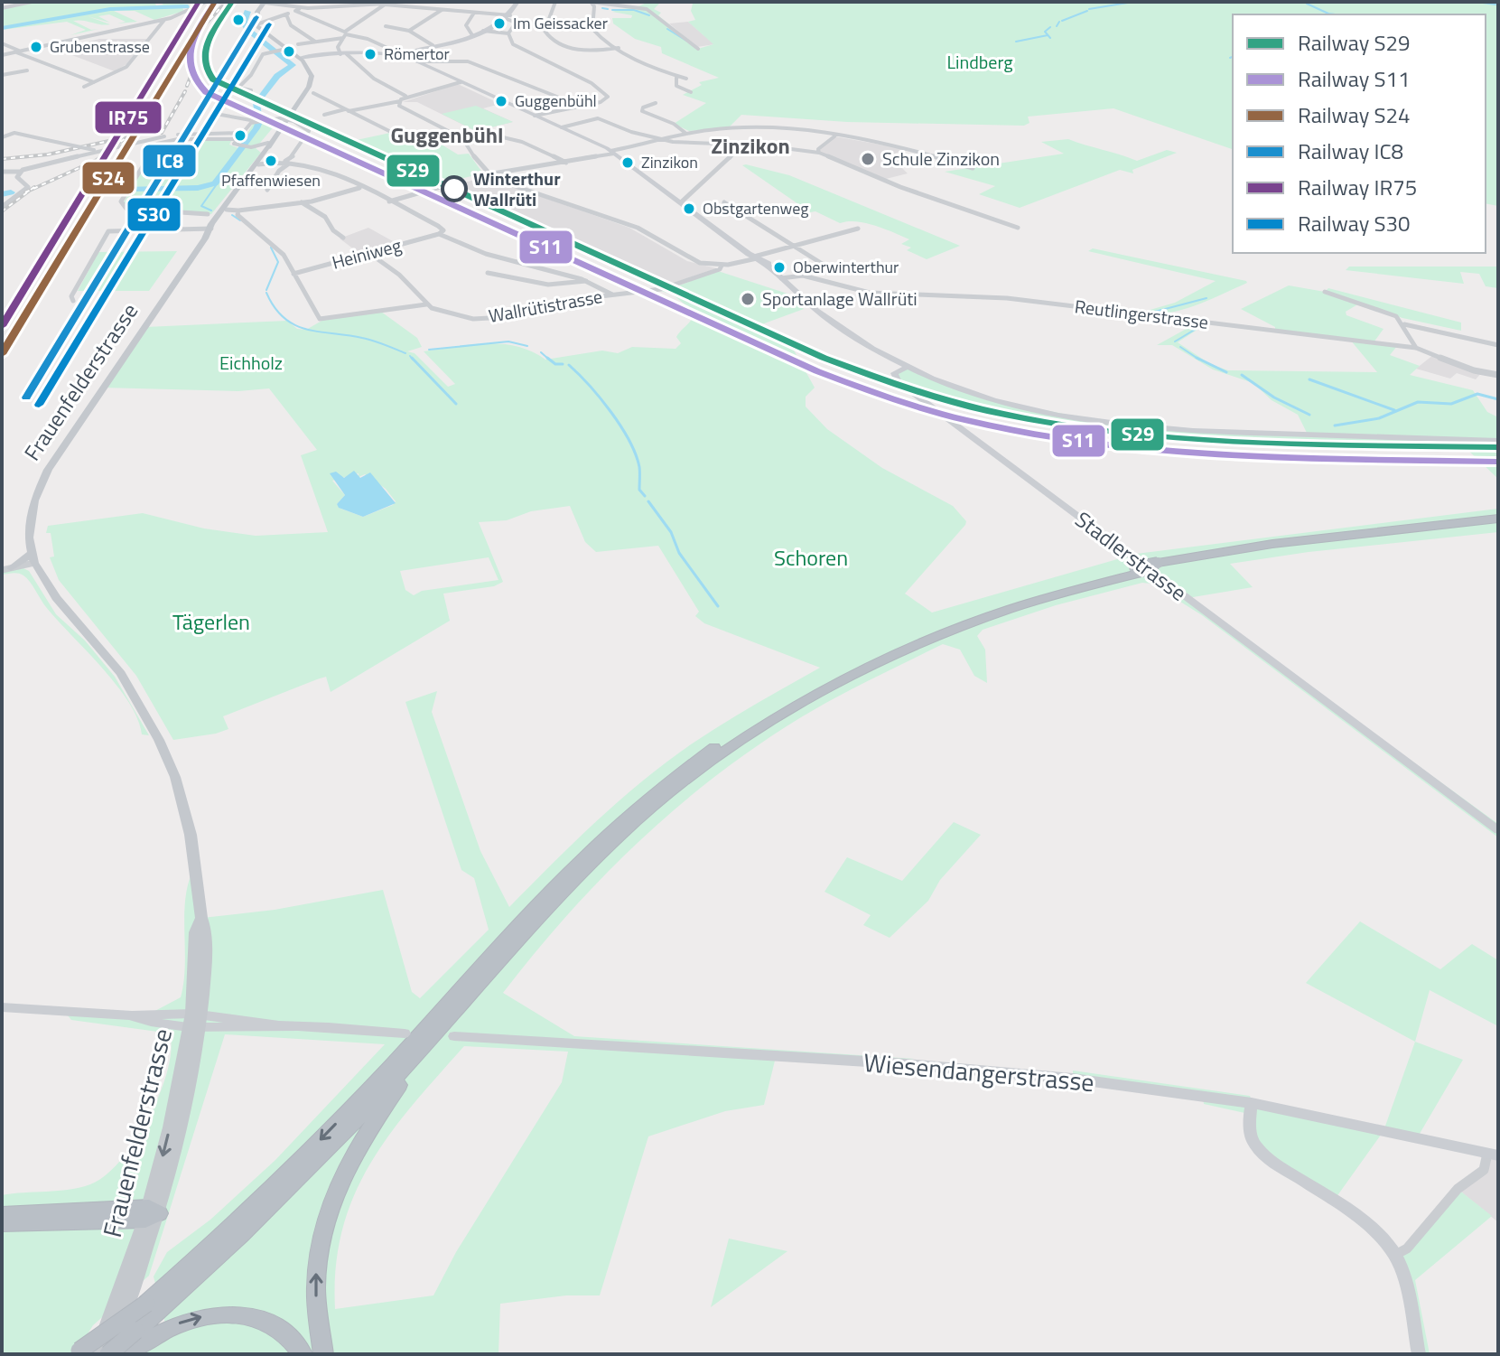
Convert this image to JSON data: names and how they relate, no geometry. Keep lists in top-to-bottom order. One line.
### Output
{"streets":{"main road":["Frauenfelderstrasse","Stadlerstrasse","Wiesendangerstrasse"],"street":["Heiniweg","Wallrütistrasse","Reutlingerstrasse"]},"crossings":[["Heiniweg","Wallrütistrasse"]],"districts":["Guggenbühl","Zinzikon"],"parks":["Lindberg","Eichholz","Schoren","Tägerlen"],"places":["Im Geissacker","Grubenstrasse","Römertor","Guggenbühl","Schule Zinzikon","Pfaffenwiesen","Zinzikon","Winterthur Wallrüti","Obstgartenweg","Oberwinterthur","Sportanlage Wallrüti"],"lines":["rail line S29","rail line S11","rail line S24","rail line IR75","rail line IC8","rail line S30"],"legend":["Railway S29","Railway S11","Railway S24","Railway IC8","Railway IR75","Railway S30"]}
